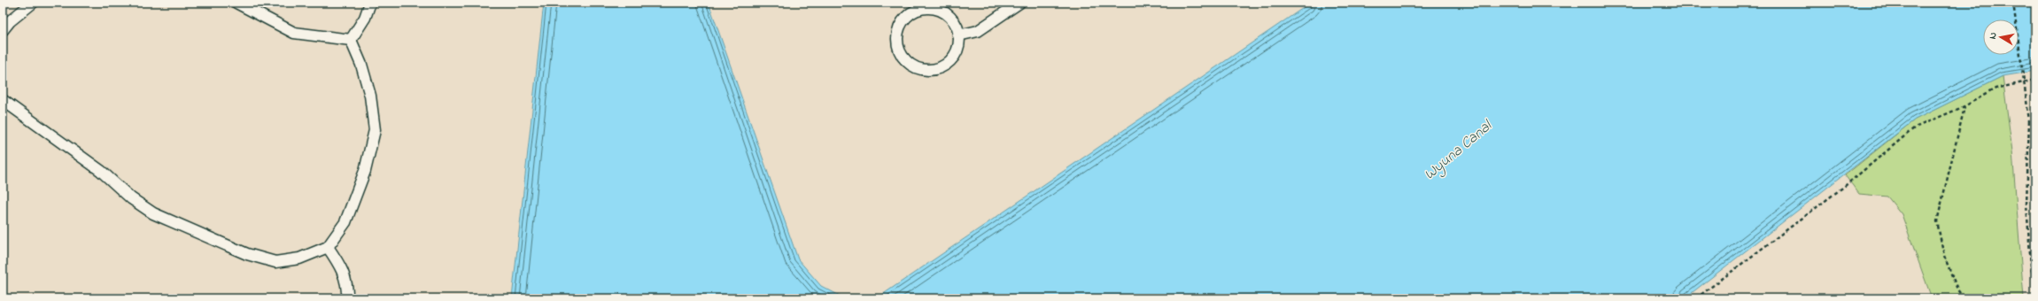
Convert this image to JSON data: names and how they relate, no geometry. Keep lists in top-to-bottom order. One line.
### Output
{"water":["Wyuna Canal"],"north":"left"}
